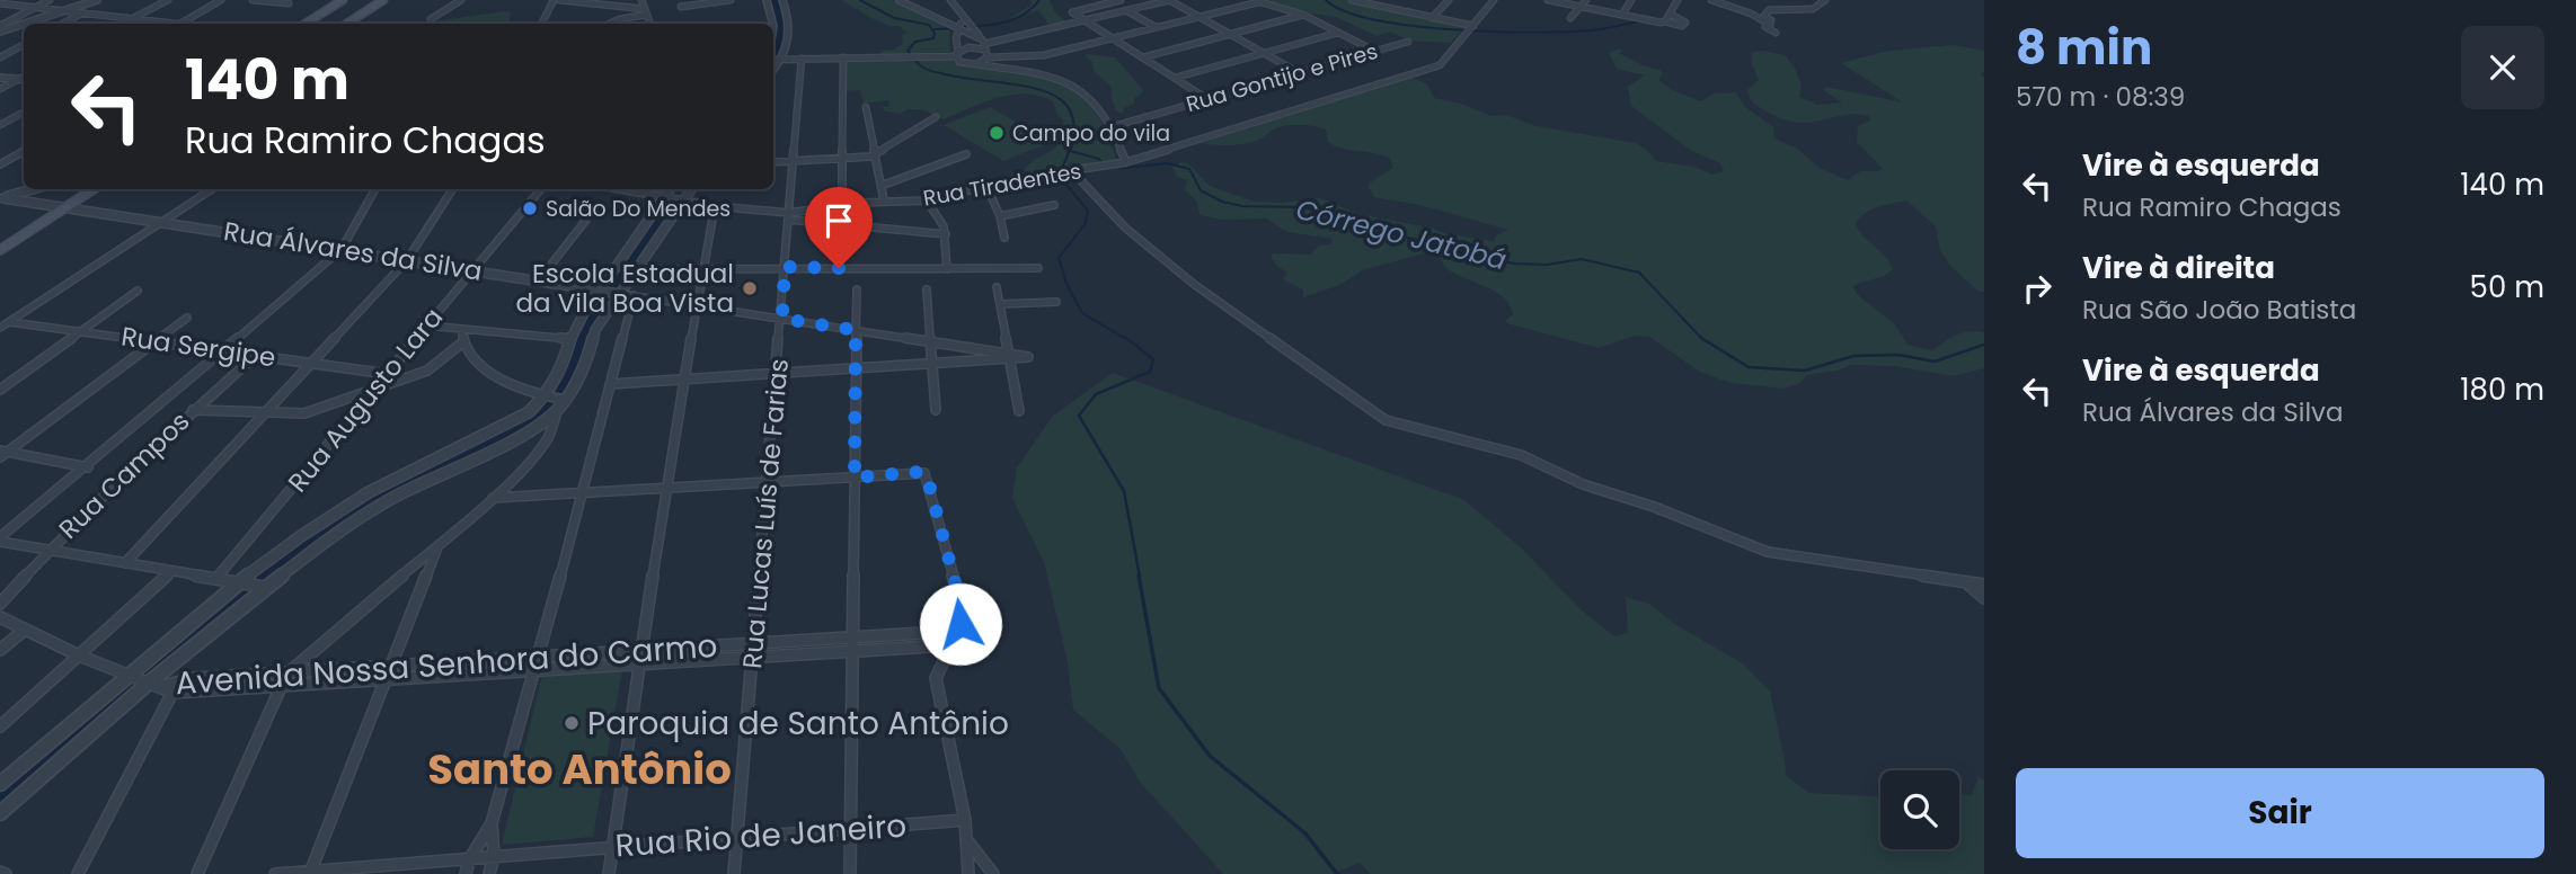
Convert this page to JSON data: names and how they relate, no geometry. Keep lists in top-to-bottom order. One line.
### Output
{"streets":{"street":["Rua Gontijo e Pires","Rua Tiradentes","Rua Álvares da Silva","Rua Sergipe","Rua Augusto Lara","Rua Campos","Rua Lucas Luís de Farias","Avenida Nossa Senhora do Carmo","Rua Rio de Janeiro"]},"crossings":[["Rua Tiradentes","Rua Lucas Luís de Farias"],["Rua Álvares da Silva","Rua Augusto Lara"],["Rua Álvares da Silva","Rua Lucas Luís de Farias"],["Rua Sergipe","Rua Augusto Lara"],["Rua Sergipe","Rua Campos"],["Rua Lucas Luís de Farias","Avenida Nossa Senhora do Carmo"],["Rua Lucas Luís de Farias","Rua Rio de Janeiro"]],"districts":["Santo Antônio"],"water":["Córrego Jatobá"],"places":["Campo do vila","Salão Do Mendes","Escola Estadual da Vila Boa Vista","Paroquia de Santo Antônio"],"page":{"heading":["8 min","570 m · 08:39"],"turn":["140 m","Rua Ramiro Chagas"],"list":[{"name":"Vire à esquerda","note":"Rua Ramiro Chagas","value":"140 m"},{"name":"Vire à direita","note":"Rua São João Batista","value":"50 m"},{"name":"Vire à esquerda","note":"Rua Álvares da Silva","value":"180 m"}],"buttons":"Sair"}}
